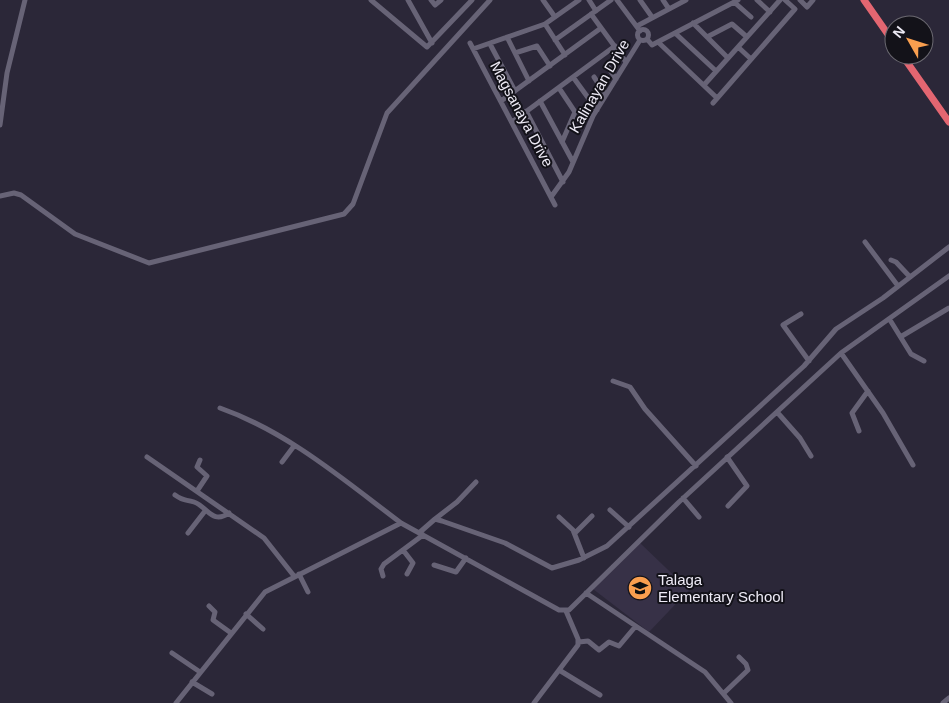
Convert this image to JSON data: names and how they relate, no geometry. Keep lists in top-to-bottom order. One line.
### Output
{"streets":{"street":["Kalinayan Drive","Magsanaya Drive"]},"crossings":[["Kalinayan Drive","Magsanaya Drive"]],"places":{"school or university":["Talaga Elementary School"]},"north":"top left"}
